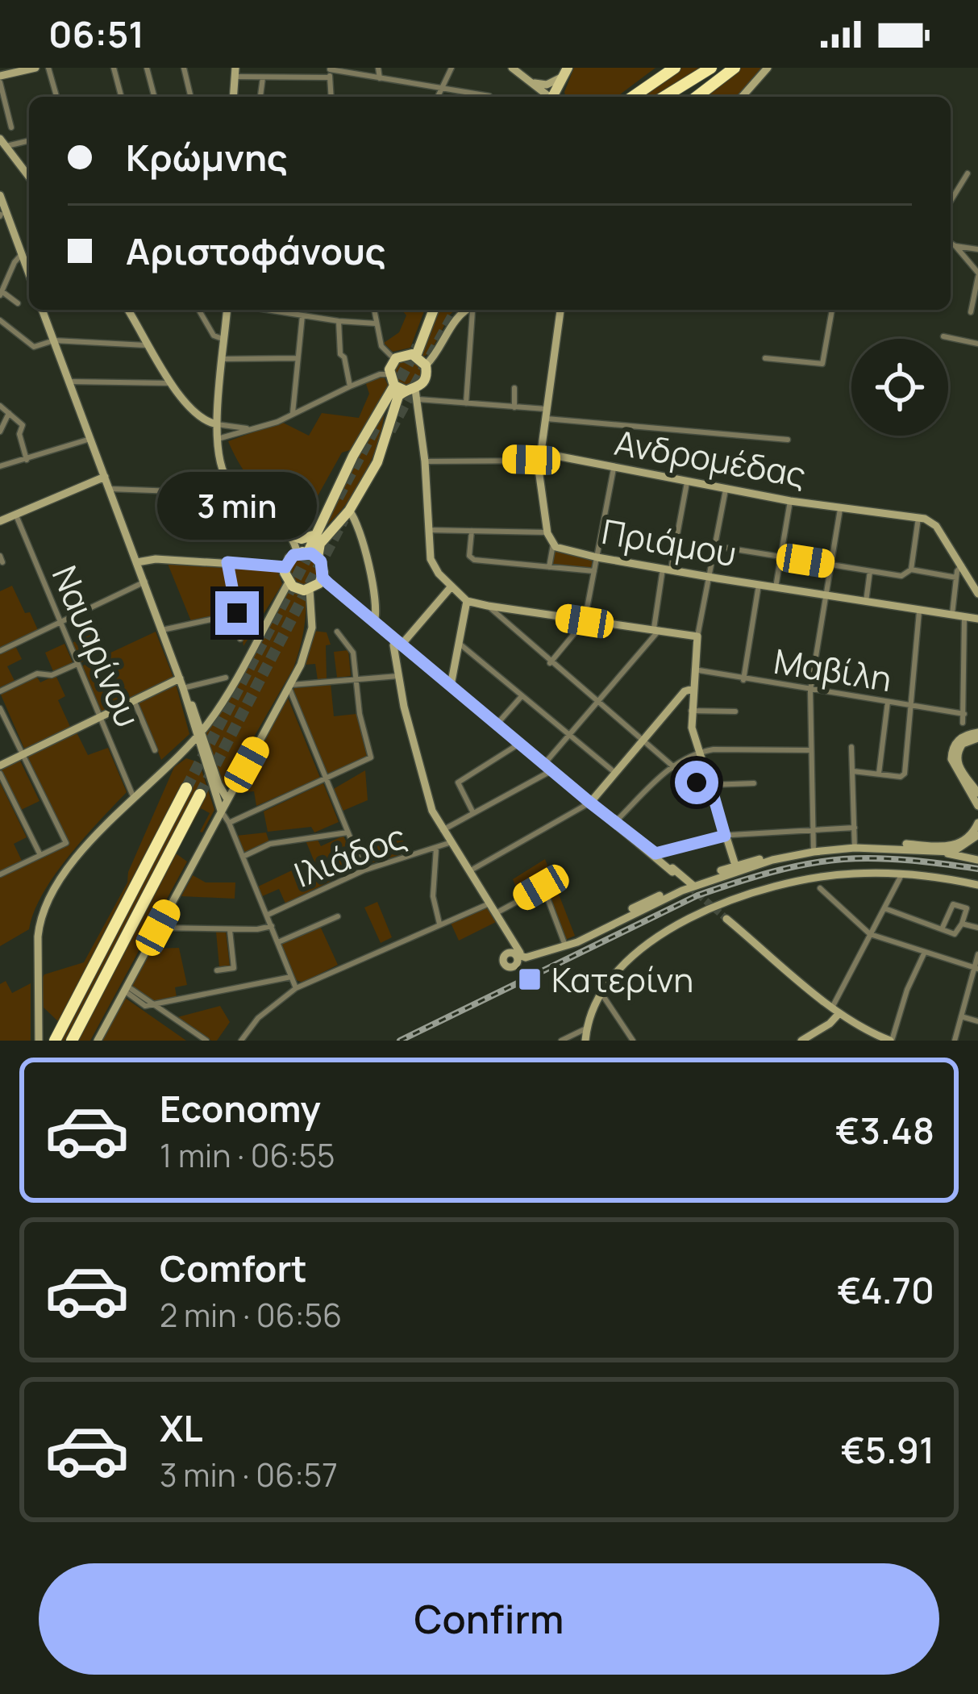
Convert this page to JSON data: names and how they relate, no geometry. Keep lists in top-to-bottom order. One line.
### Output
{"streets":{"street":["Ανδρομέδας","Πριάμου","Ναυαρίνου","Μαβίλη","Ιλιάδος"]},"crossings":[["Ανδρομέδας","Πριάμου"]],"places":{"transit":["Κατερίνη"]},"page":{"status":"06:51","banner":["Κρώμνης","Αριστοφάνους"],"bubble":"3 min","list":[{"name":"Economy","note":"1 min · 06:55","value":"€3.48"},{"name":"Comfort","note":"2 min · 06:56","value":"€4.70"},{"name":"XL","note":"3 min · 06:57","value":"€5.91"}],"buttons":"Confirm"}}
